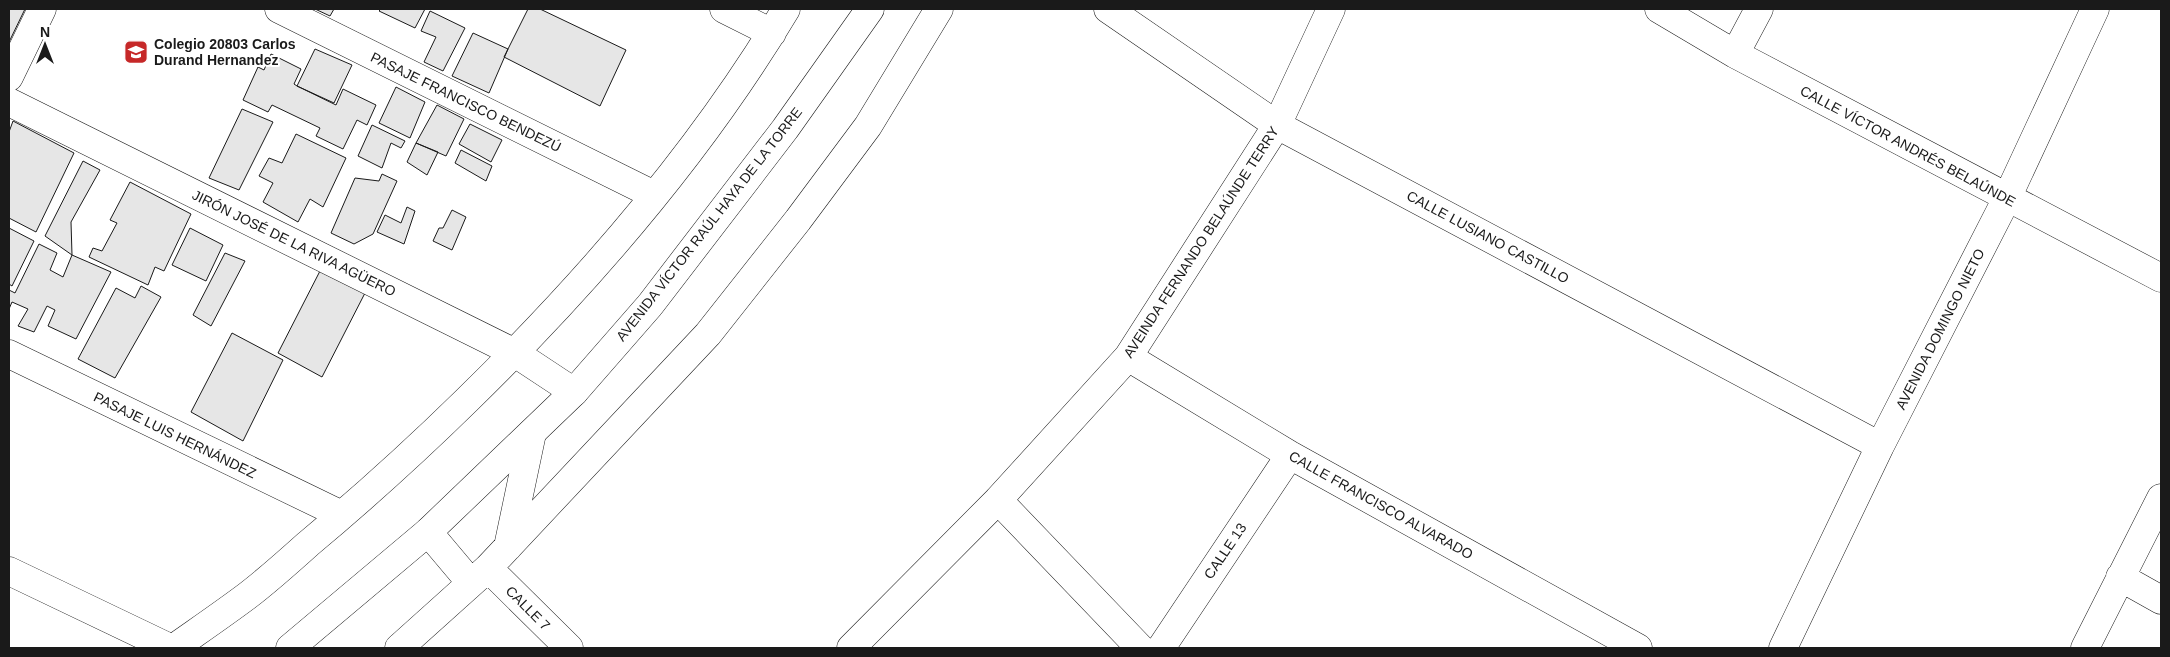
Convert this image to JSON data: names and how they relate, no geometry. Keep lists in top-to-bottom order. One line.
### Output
{"streets":{"street":["PASAJE FRANCISCO BENDEZÚ","CALLE VÍCTOR ANDRÉS BELAÚNDE","AVENIDA VÍCTOR RAÚL HAYA DE LA TORRE","CALLE LUSIANO CASTILLO","AVEINDA FERNANDO BELAÚNDE TERRY","JIRÓN JOSÉ DE LA RIVA AGÜERO","AVENIDA DOMINGO NIETO","PASAJE LUIS HERNÁNDEZ","CALLE FRANCISCO ALVARADO","CALLE 13","CALLE 7"]},"crossings":[["CALLE VÍCTOR ANDRÉS BELAÚNDE","AVENIDA DOMINGO NIETO"],["AVENIDA VÍCTOR RAÚL HAYA DE LA TORRE","JIRÓN JOSÉ DE LA RIVA AGÜERO"],["AVENIDA VÍCTOR RAÚL HAYA DE LA TORRE","CALLE 7"],["CALLE LUSIANO CASTILLO","AVEINDA FERNANDO BELAÚNDE TERRY"],["CALLE LUSIANO CASTILLO","AVENIDA DOMINGO NIETO"],["AVEINDA FERNANDO BELAÚNDE TERRY","CALLE FRANCISCO ALVARADO"],["CALLE FRANCISCO ALVARADO","CALLE 13"]],"places":{"school or university":["Colegio 20803 Carlos Durand Hernandez"]},"north":"top"}
